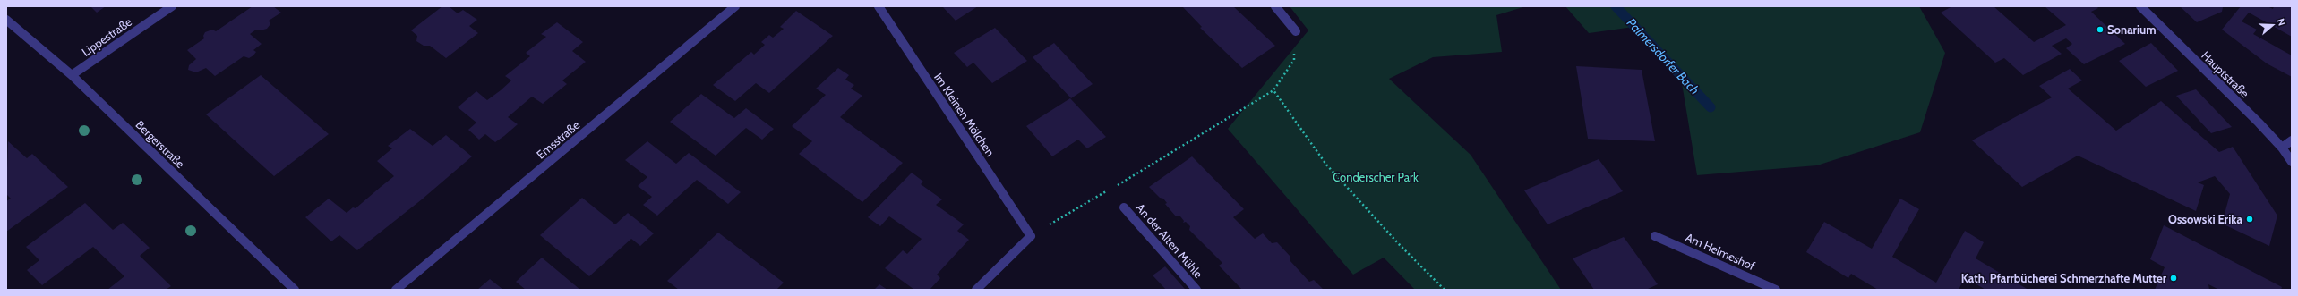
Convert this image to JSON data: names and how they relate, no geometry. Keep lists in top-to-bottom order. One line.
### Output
{"streets":{"street":["Lippestraße","Hauptstraße","Im Kleinen Mölchen","Emsstraße","Bergerstraße","An der Alten Mühle","Am Helmeshof"]},"crossings":[["Lippestraße","Bergerstraße"]],"water":["Palmersdorfer Bach"],"parks":["Conderscher Park"],"places":["Sonarium","Ossowski Erika","Kath. Pfarrbücherei Schmerzhafte Mutter"],"north":"right"}
